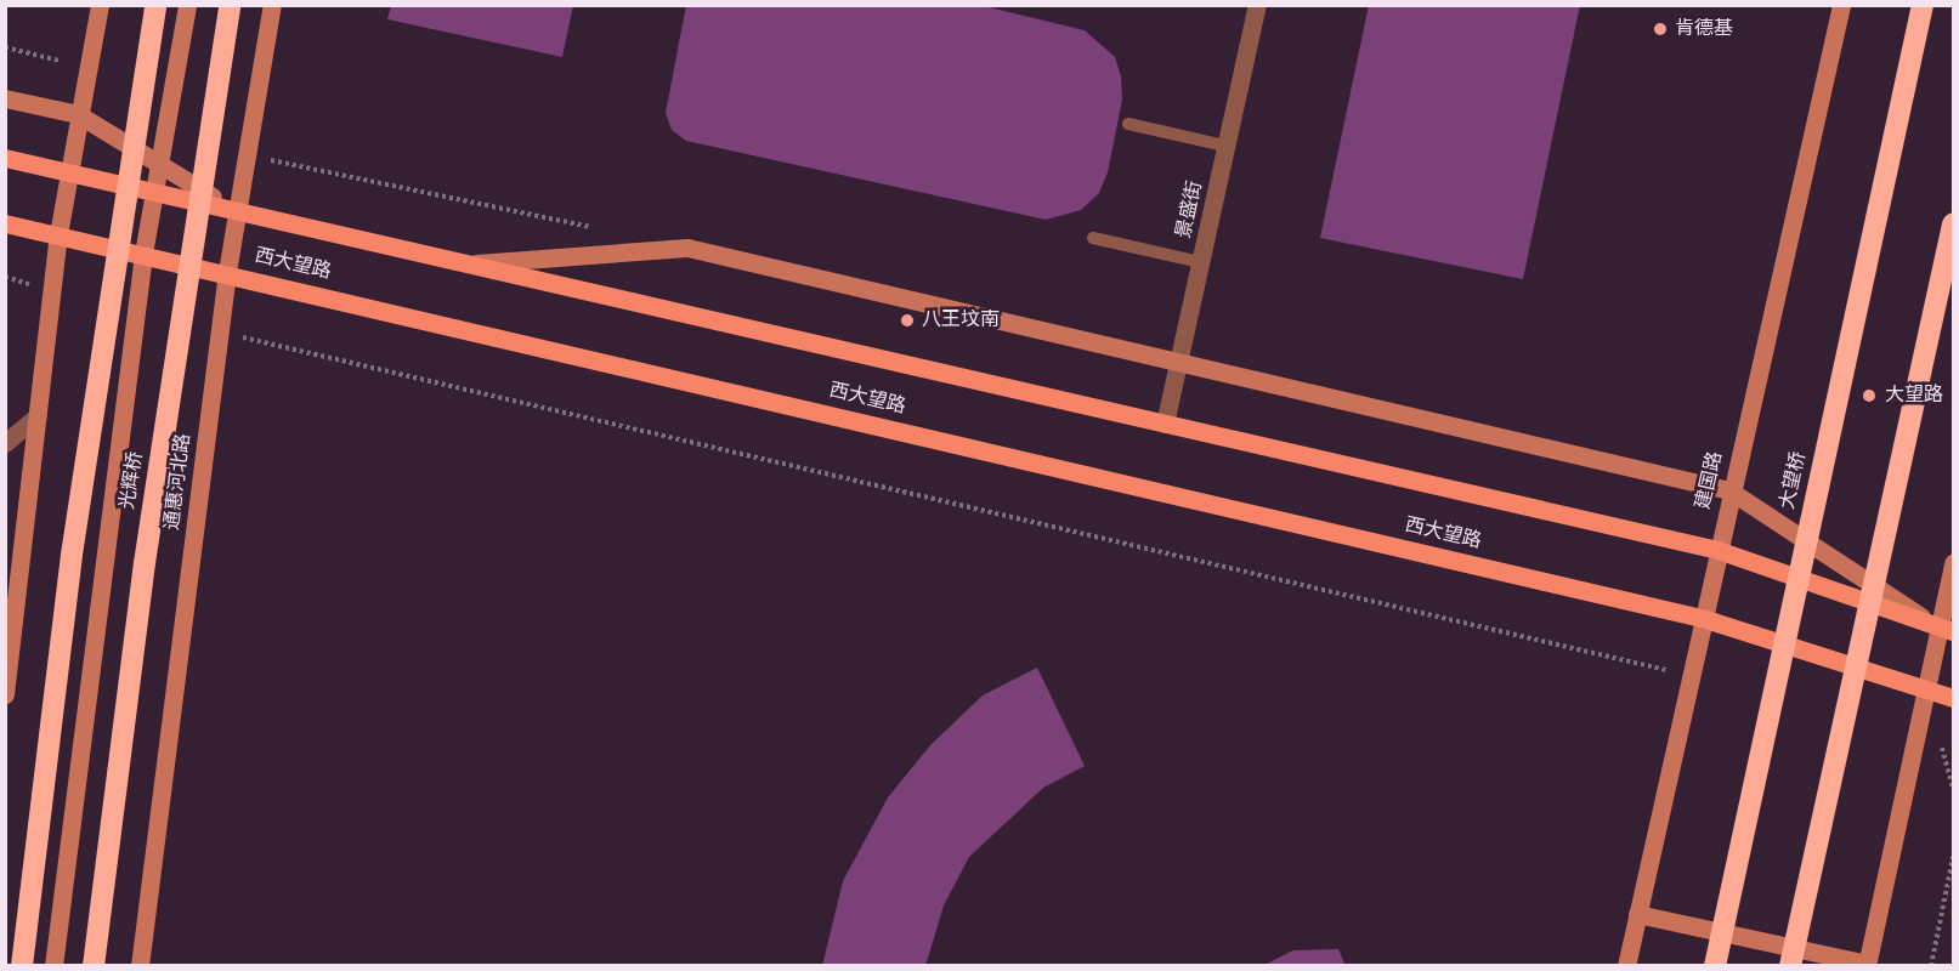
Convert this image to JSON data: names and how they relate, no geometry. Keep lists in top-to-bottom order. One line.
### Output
{"streets":{"highway":["光辉桥","大望桥"],"main road":["西大望路"],"street":["景盛街","建国路","通惠河北路"]},"crossings":[["景盛街","西大望路"],["西大望路","建国路"],["西大望路","通惠河北路"]],"places":["肯德基","八王坟南","大望路"]}
